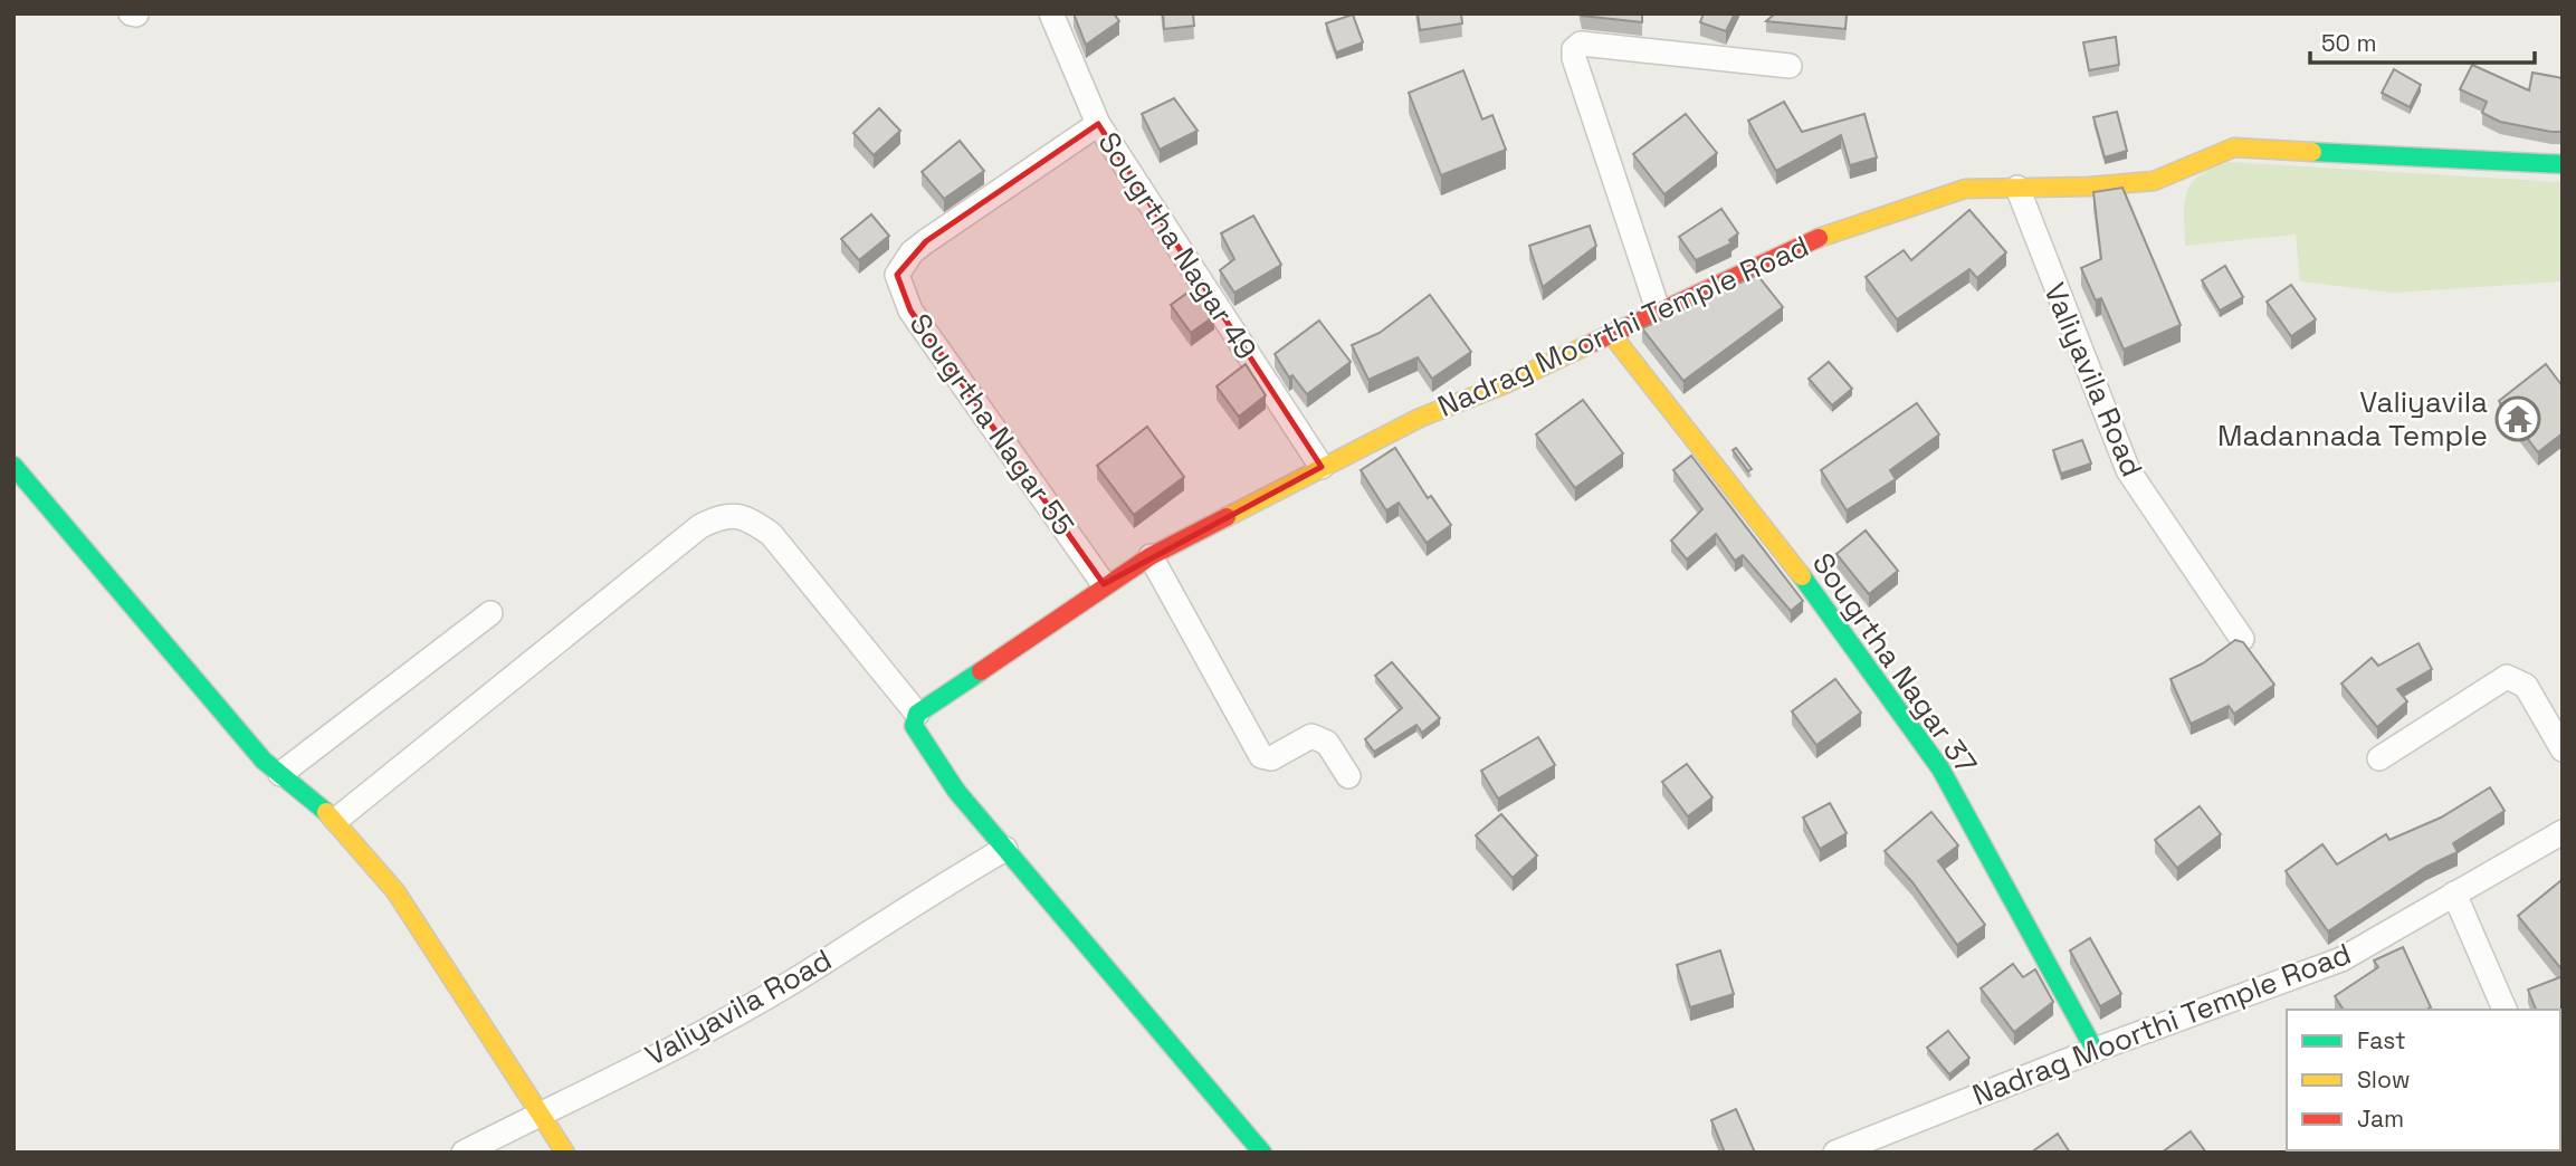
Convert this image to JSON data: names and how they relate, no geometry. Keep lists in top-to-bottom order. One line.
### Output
{"streets":{"street":["Sougrtha Nagar 49","Nadrag Moorthi Temple Road","Valiyavila Road","Sougrtha Nagar 55","Sougrtha Nagar 37"]},"crossings":[["Sougrtha Nagar 49","Nadrag Moorthi Temple Road"],["Sougrtha Nagar 49","Sougrtha Nagar 55"],["Nadrag Moorthi Temple Road","Valiyavila Road"],["Nadrag Moorthi Temple Road","Sougrtha Nagar 55"],["Nadrag Moorthi Temple Road","Sougrtha Nagar 37"]],"places":{"temple":["Valiyavila Madannada Temple"]},"legend":["Fast","Slow","Jam"],"scale_bar":"50 m"}
